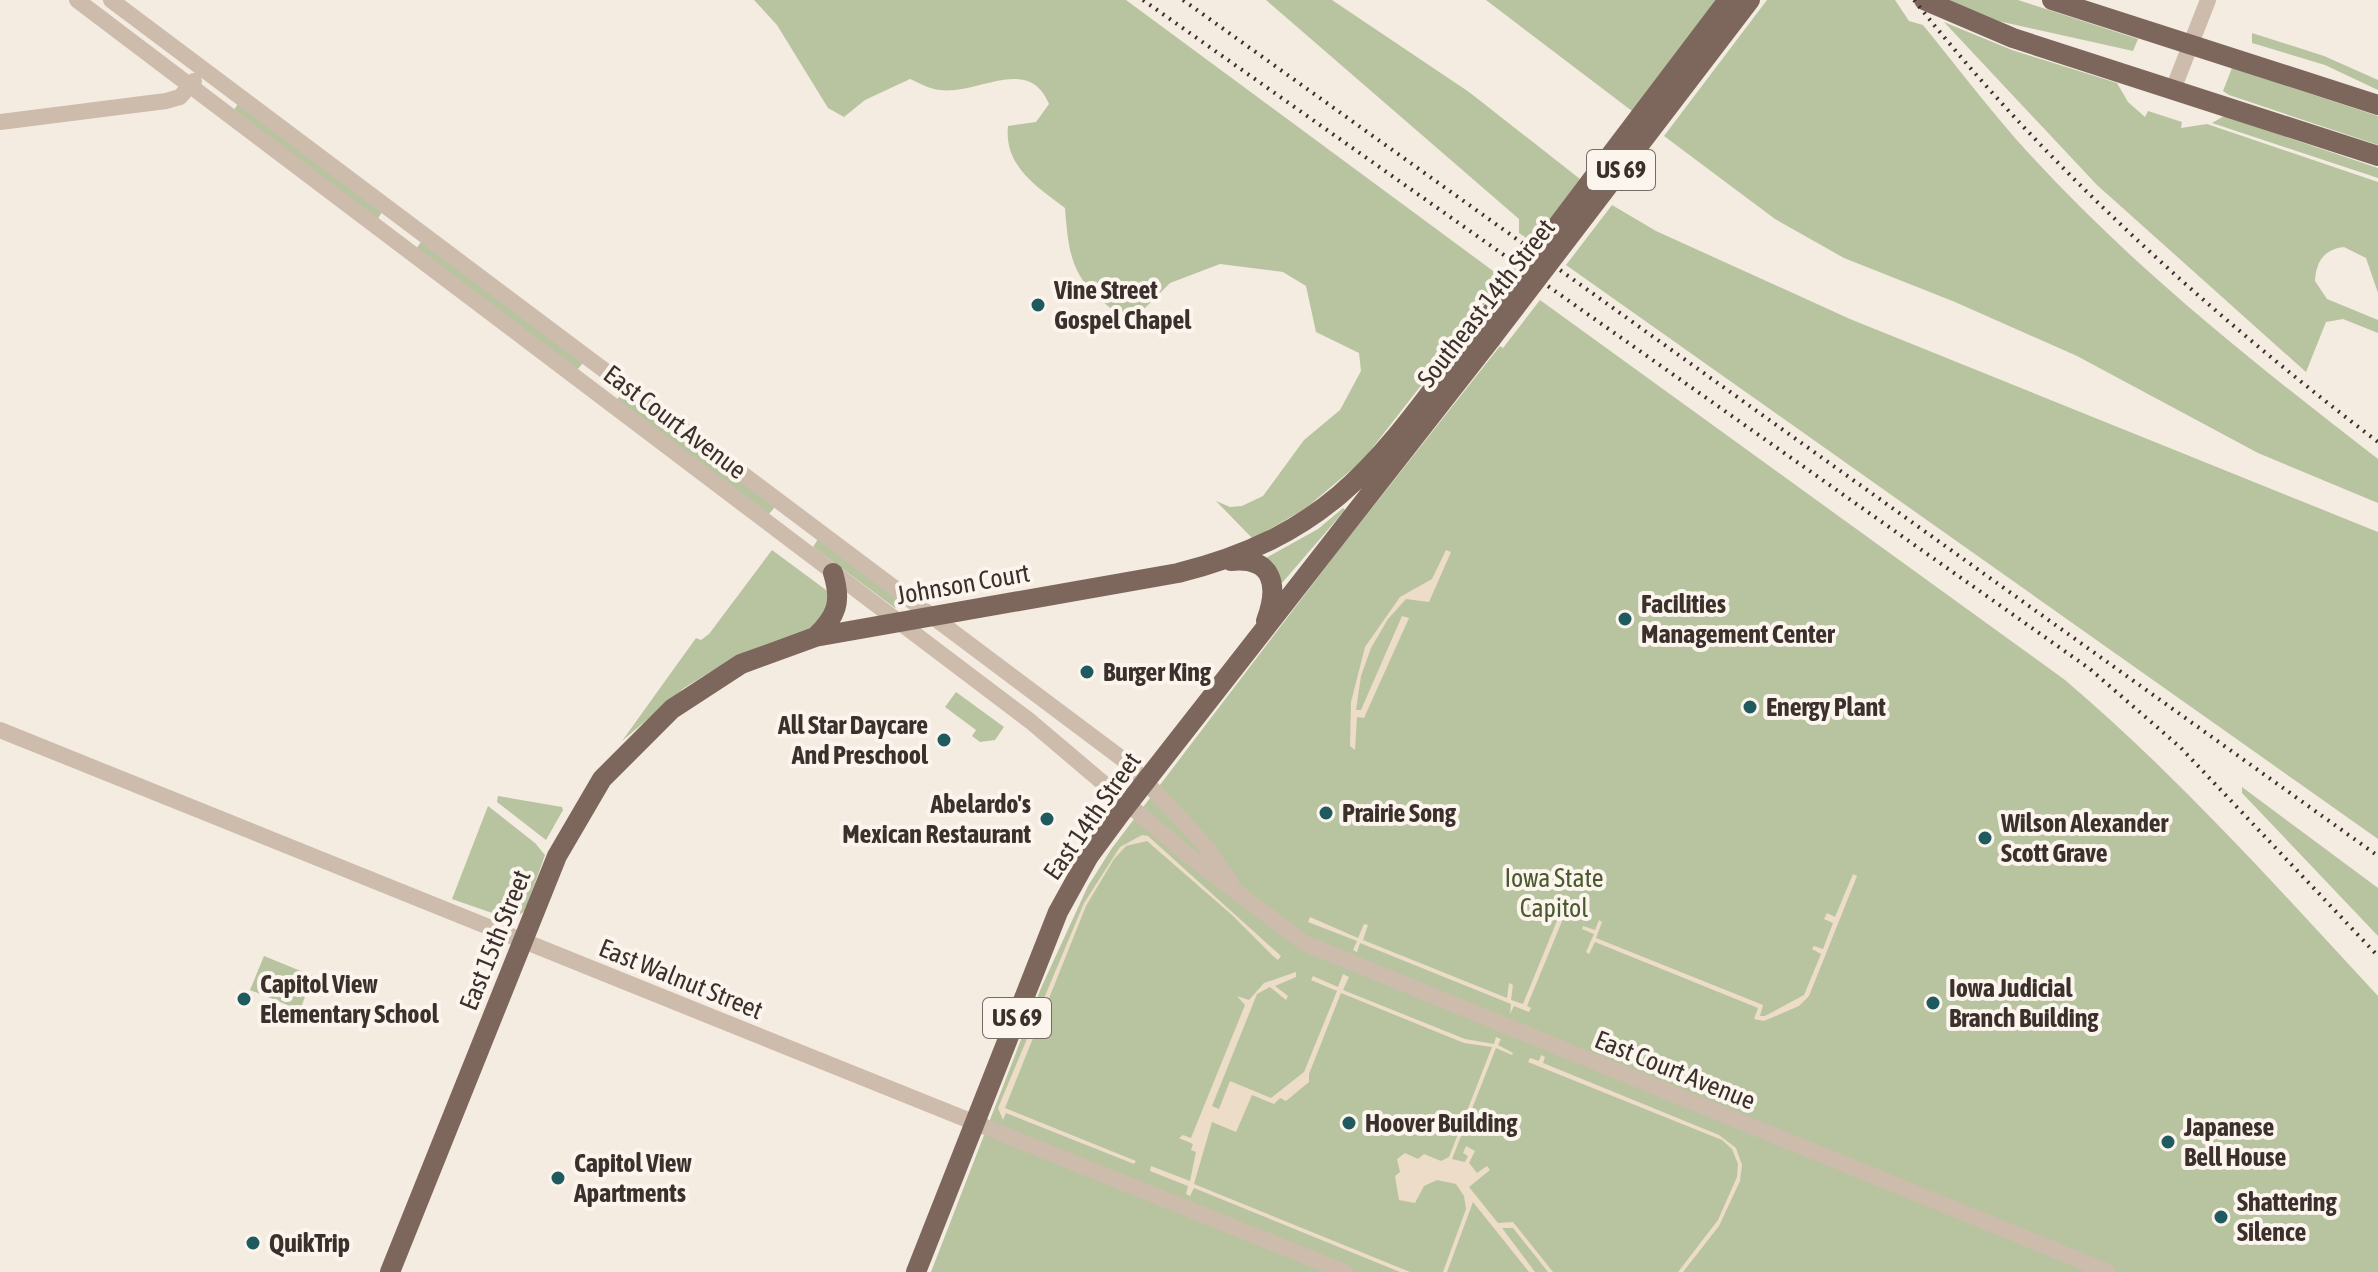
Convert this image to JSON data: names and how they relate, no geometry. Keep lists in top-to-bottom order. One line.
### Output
{"streets":{"main road":["US 69","Southeast 14th Street","Johnson Court","East 14th Street","East 15th Street"],"street":["East Court Avenue","East Walnut Street"]},"crossings":[["Southeast 14th Street","Johnson Court"],["Southeast 14th Street","East 14th Street"],["East Court Avenue","Johnson Court"],["East Court Avenue","East 14th Street"],["Johnson Court","East 15th Street"],["East 14th Street","East Walnut Street"],["East 15th Street","East Walnut Street"]],"parks":["Iowa State Capitol"],"places":["Vine Street Gospel Chapel","Facilities Management Center","Burger King","Energy Plant","All Star Daycare And Preschool","Prairie Song","Abelardo's Mexican Restaurant","Wilson Alexander Scott Grave","Capitol View Elementary School","Iowa Judicial Branch Building","Hoover Building","Japanese Bell House","Capitol View Apartments","Shattering Silence","QuikTrip"]}
